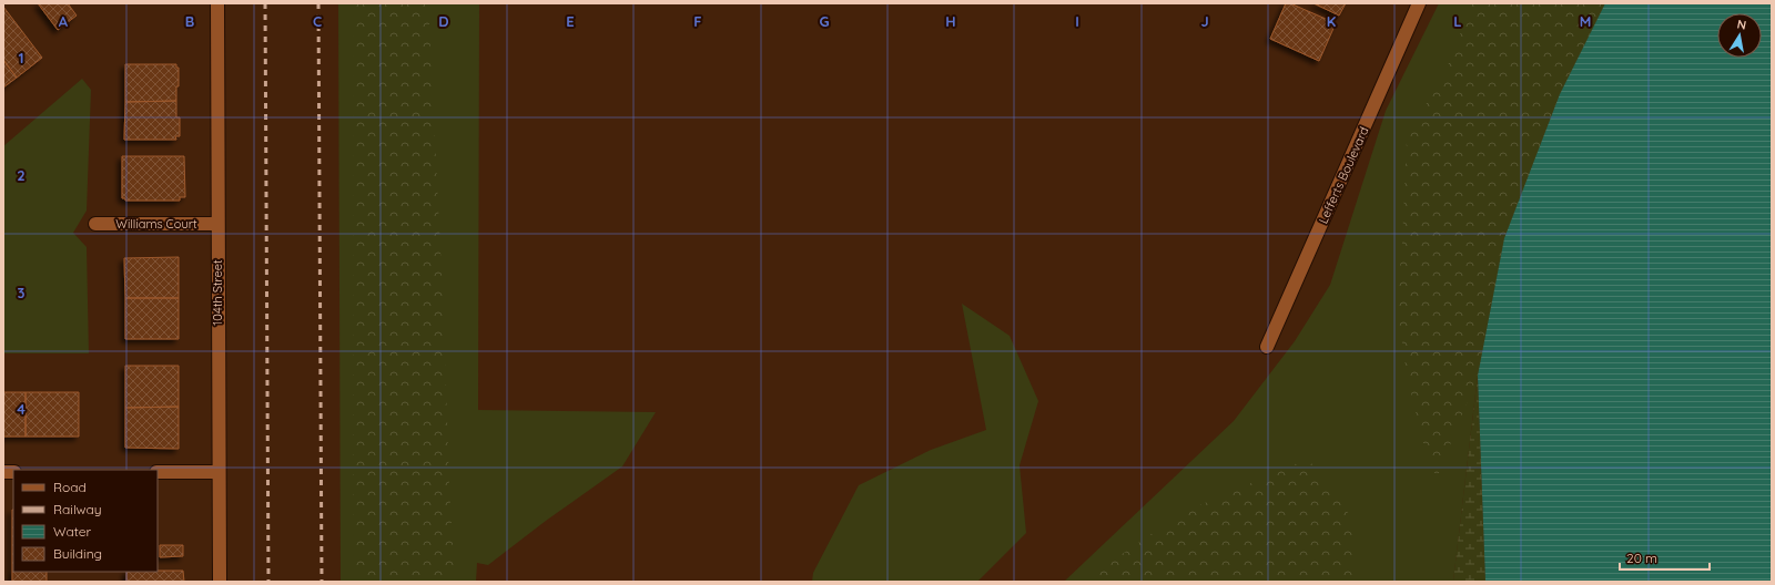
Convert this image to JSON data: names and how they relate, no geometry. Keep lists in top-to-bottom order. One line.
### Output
{"streets":{"street":["Lefferts Boulevard","Williams Court","104th Street"]},"crossings":[["Williams Court","104th Street"]],"legend":["Road","Railway","Water","Building"],"scale_bar":"20 m","north":"top","grid":{"columns":["A","B","C","D","E","F","G","H","I","J","K","L","M"],"rows":["1","2","3","4"]}}
